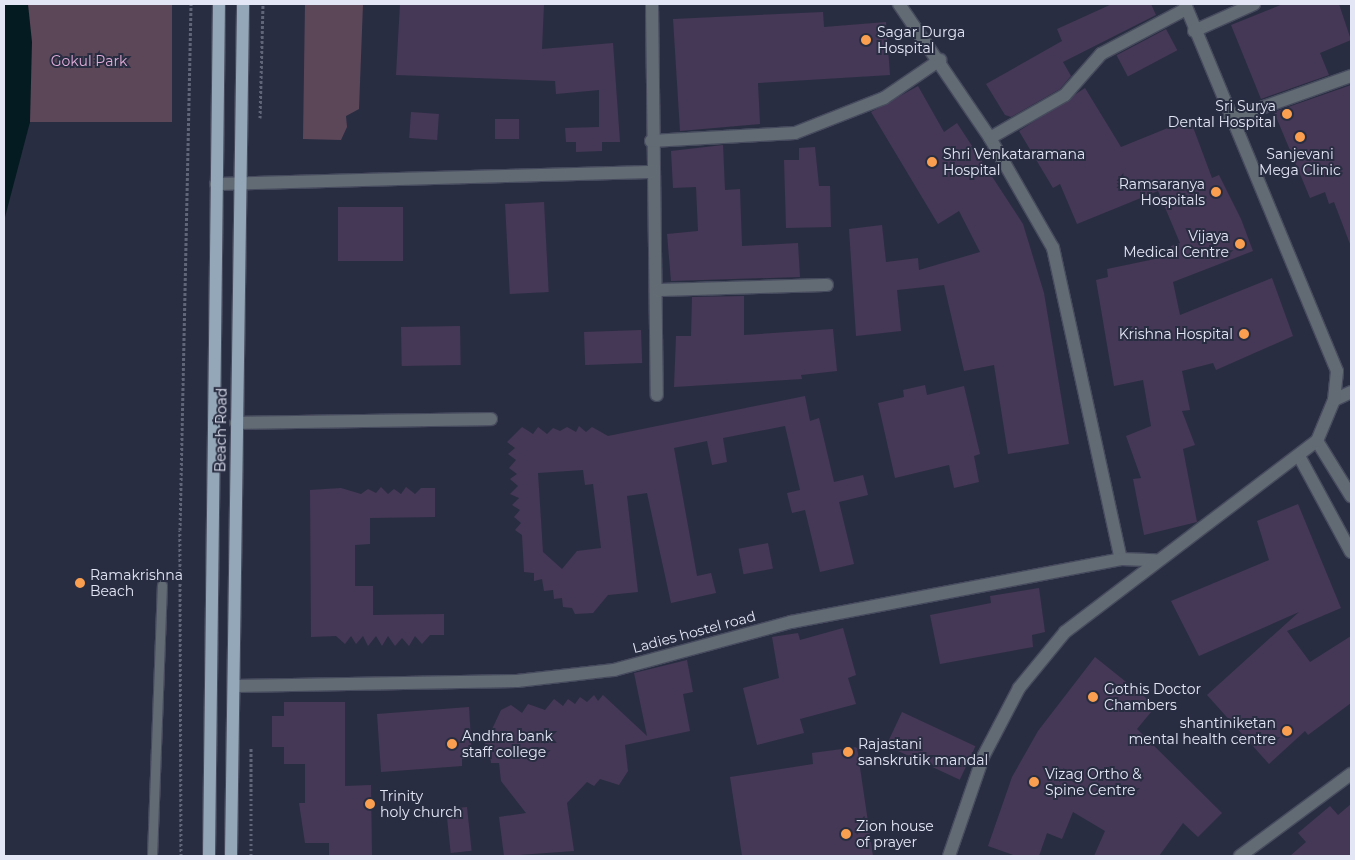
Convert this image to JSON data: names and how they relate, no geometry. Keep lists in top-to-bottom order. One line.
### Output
{"streets":{"main road":["Beach Road"],"street":["Ladies hostel road"]},"crossings":[["Beach Road","Ladies hostel road"]],"parks":["Gokul Park"],"places":["Sagar Durga Hospital","Sri Surya Dental Hospital","Sanjevani Mega Clinic","Shri Venkataramana Hospital","Ramsaranya Hospitals","Vijaya Medical Centre","Krishna Hospital","Ramakrishna Beach","Gothis Doctor Chambers","shantiniketan mental health centre","Andhra bank staff college","Rajastani sanskrutik mandal","Vizag Ortho & Spine Centre","Trinity holy church","Zion house of prayer"]}
